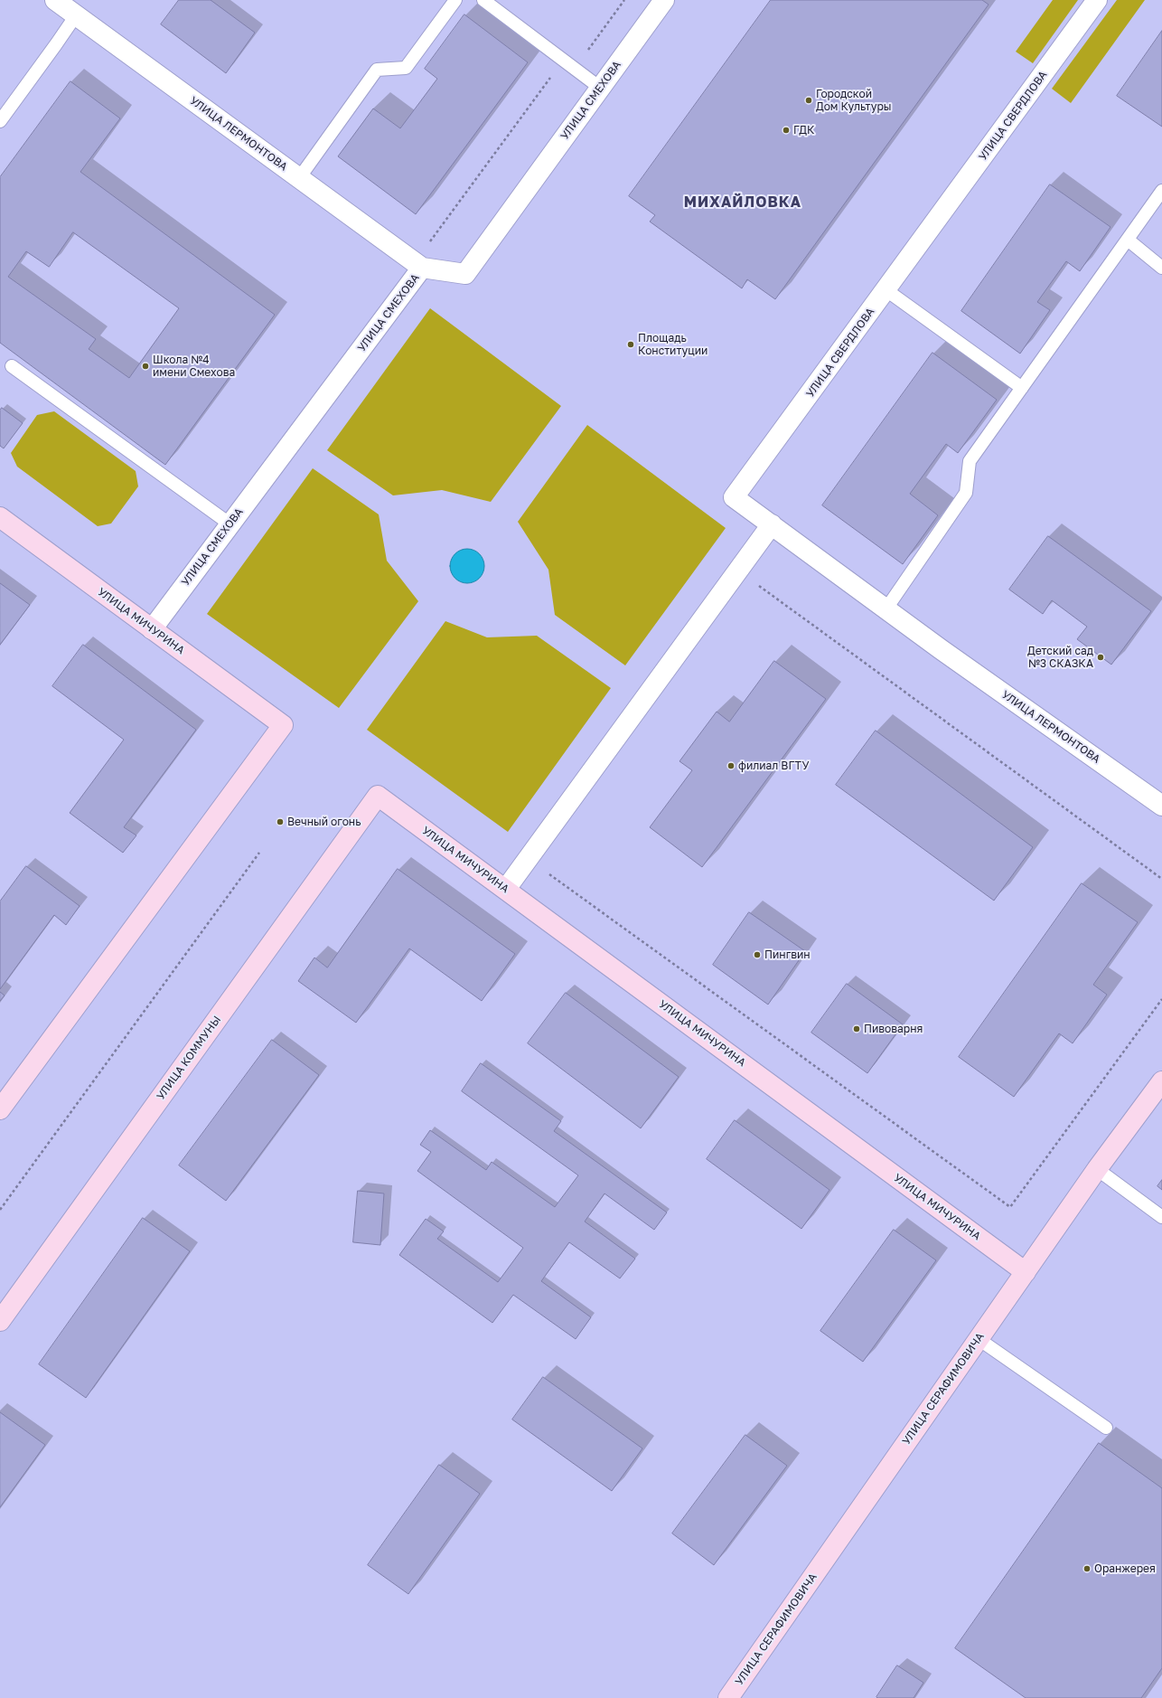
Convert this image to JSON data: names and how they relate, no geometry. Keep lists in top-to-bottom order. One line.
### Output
{"streets":{"street":["УЛИЦА СМЕХОВА","УЛИЦА СВЕРДЛОВА","УЛИЦА ЛЕРМОНТОВА","УЛИЦА МИЧУРИНА","УЛИЦА КОММУНЫ","УЛИЦА СЕРАФИМОВИЧА"]},"crossings":[["УЛИЦА СМЕХОВА","УЛИЦА ЛЕРМОНТОВА"],["УЛИЦА СМЕХОВА","УЛИЦА МИЧУРИНА"],["УЛИЦА СВЕРДЛОВА","УЛИЦА ЛЕРМОНТОВА"],["УЛИЦА МИЧУРИНА","УЛИЦА КОММУНЫ"],["УЛИЦА МИЧУРИНА","УЛИЦА СЕРАФИМОВИЧА"]],"districts":["МИХАЙЛОВКА"],"places":["Городской Дом Культуры","ГДК","Площадь Конституции","Школа №4 имени Смехова","Детский сад №3 СКАЗКА","филиал ВГТУ","Вечный огонь","Пингвин","Пивоварня","Оранжерея"]}
